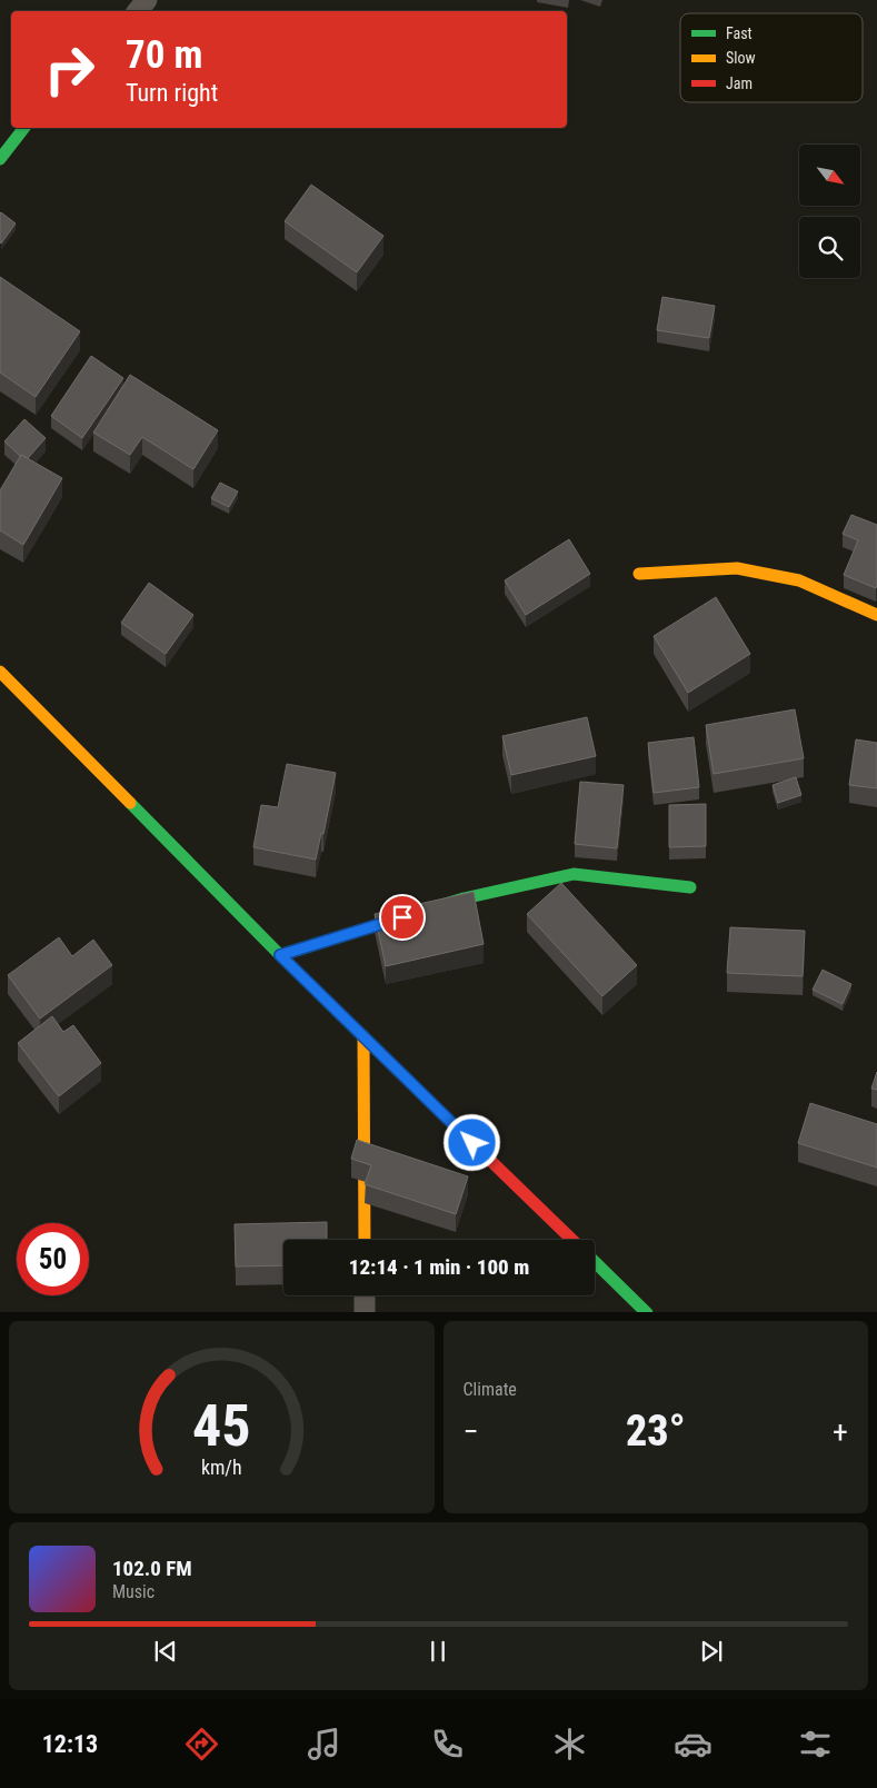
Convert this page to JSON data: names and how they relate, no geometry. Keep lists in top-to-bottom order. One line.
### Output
{"legend":["Fast","Slow","Jam"],"north":"bottom right","page":{"turn":["70 m","Turn right"],"limit":"50","trip":"12:14 · 1 min · 100 m","tile":"Climate","heat":["−","23°","+"],"song":["102.0 FM","Music"],"tabs":"12:13","gauge":["45","km/h"]}}
